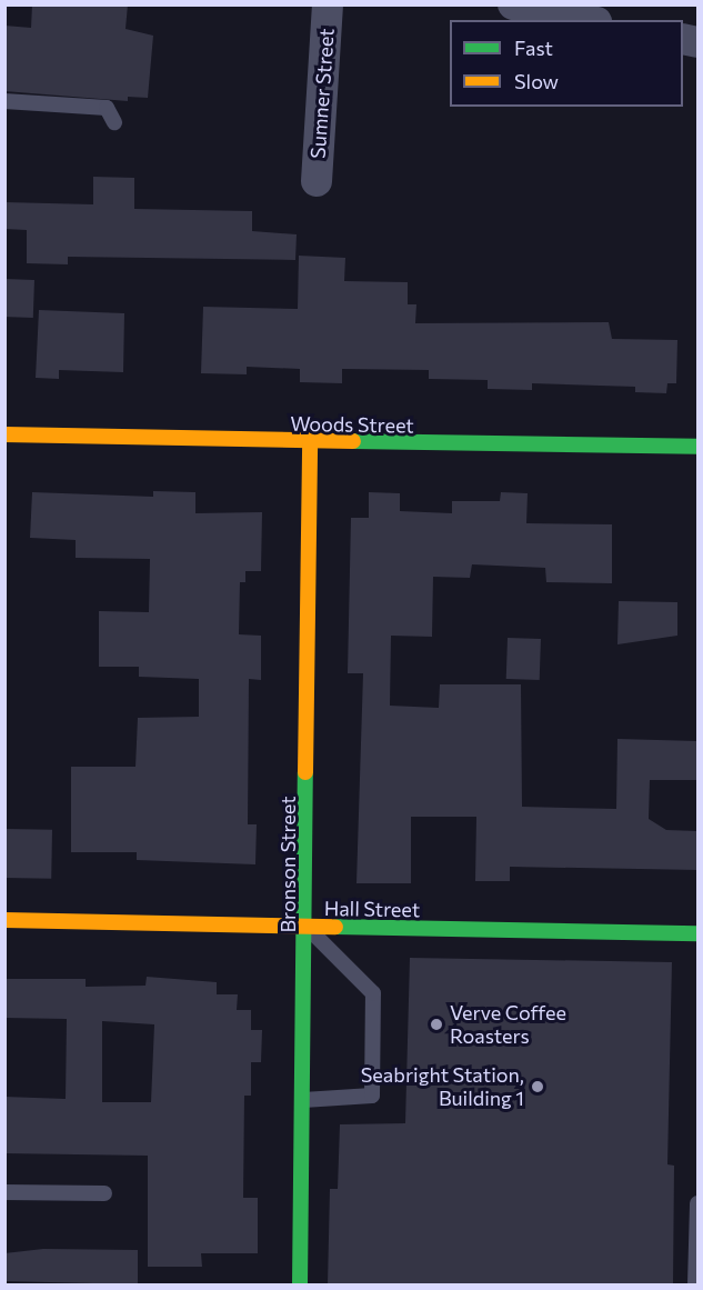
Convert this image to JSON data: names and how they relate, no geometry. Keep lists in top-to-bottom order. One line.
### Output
{"streets":{"street":["Sumner Street","Woods Street","Bronson Street","Hall Street"]},"crossings":[["Woods Street","Bronson Street"],["Bronson Street","Hall Street"]],"places":["Verve Coffee Roasters","Seabright Station, Building 1"],"legend":["Fast","Slow"]}
